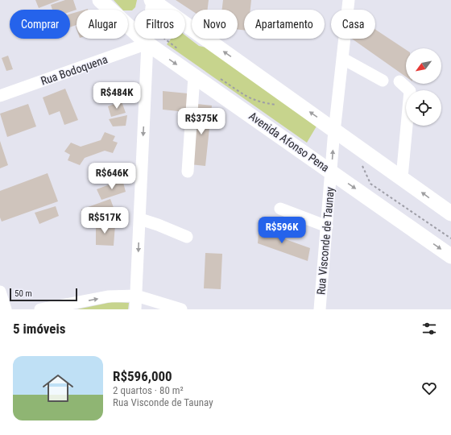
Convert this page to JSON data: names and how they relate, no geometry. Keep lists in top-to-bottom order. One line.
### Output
{"streets":{"main road":["Avenida Afonso Pena"],"street":["Rua Bodoquena","Rua Visconde de Taunay"]},"crossings":[["Rua Bodoquena","Avenida Afonso Pena"],["Avenida Afonso Pena","Rua Visconde de Taunay"]],"scale_bar":"50 m","north":"bottom left","page":{"chip":["Comprar","Alugar","Filtros","Novo","Apartamento","Casa"],"price":["R$484K","R$375K","R$646K","R$517K","R$596K"],"scale":"50 m","heading":"5 imóveis","list":[{"name":"R$596,000","note":"2 quartos · 80 m² · Rua Visconde de Taunay"}]}}
